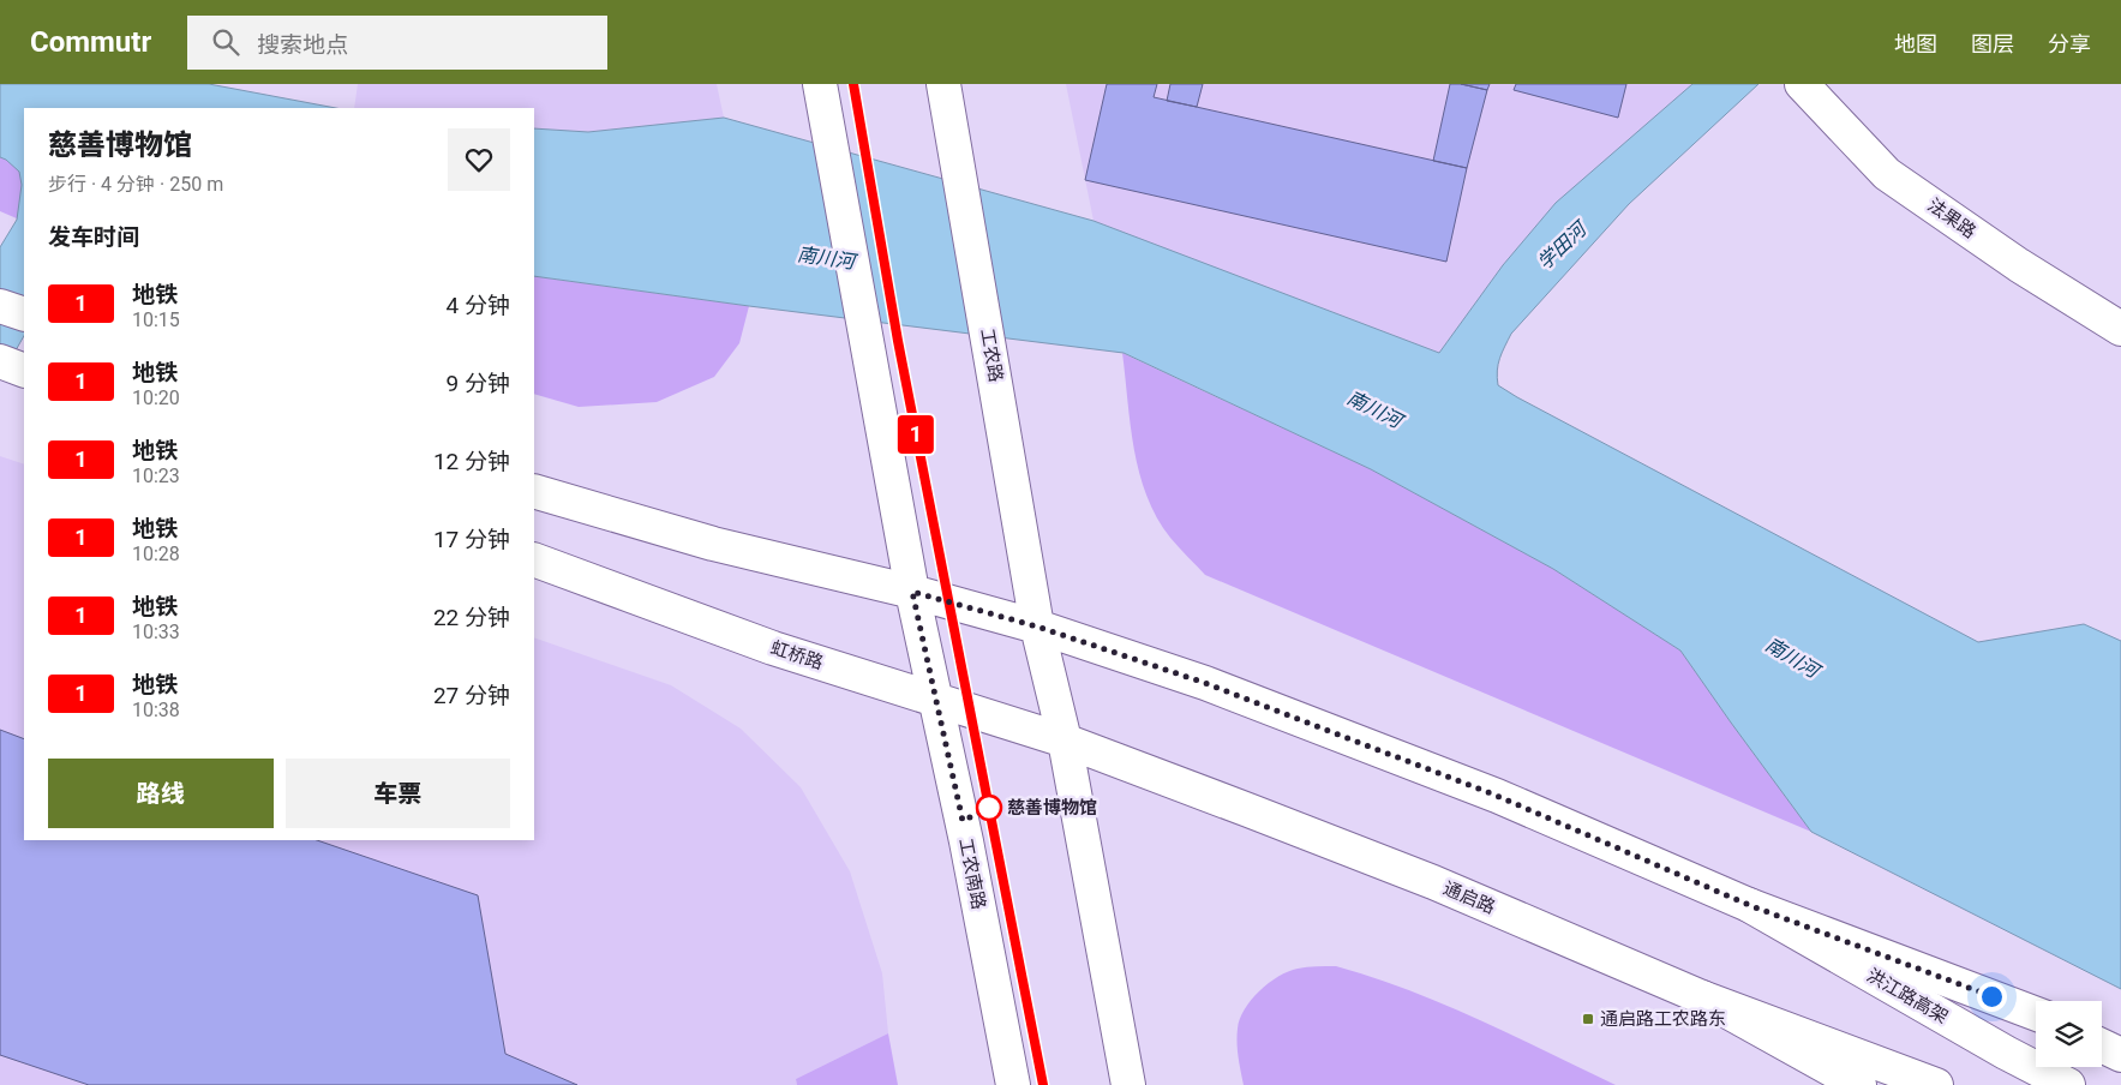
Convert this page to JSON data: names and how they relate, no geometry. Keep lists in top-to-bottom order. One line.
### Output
{"streets":{"main road":["法果路","工农路","虹桥路","工农南路","通启路","洪江路高架"]},"crossings":[["虹桥路","工农南路"],["虹桥路","通启路"]],"water":["学田河","南川河"],"places":{"other":["慈善博物馆"],"transit":["通启路工农路东"]},"lines":["metro line 1"],"page":{"header":"Commutr","search":"搜索地点","nav":["地图","图层","分享"],"on_map":"1","heading":[["慈善博物馆","步行 · 4 分钟 · 250 m"],"发车时间"],"list":[{"mark":"1","name":"地铁","note":"10:15","value":"4 分钟"},{"mark":"1","name":"地铁","note":"10:20","value":"9 分钟"},{"mark":"1","name":"地铁","note":"10:23","value":"12 分钟"},{"mark":"1","name":"地铁","note":"10:28","value":"17 分钟"},{"mark":"1","name":"地铁","note":"10:33","value":"22 分钟"},{"mark":"1","name":"地铁","note":"10:38","value":"27 分钟"}],"buttons":["路线","车票"]}}
